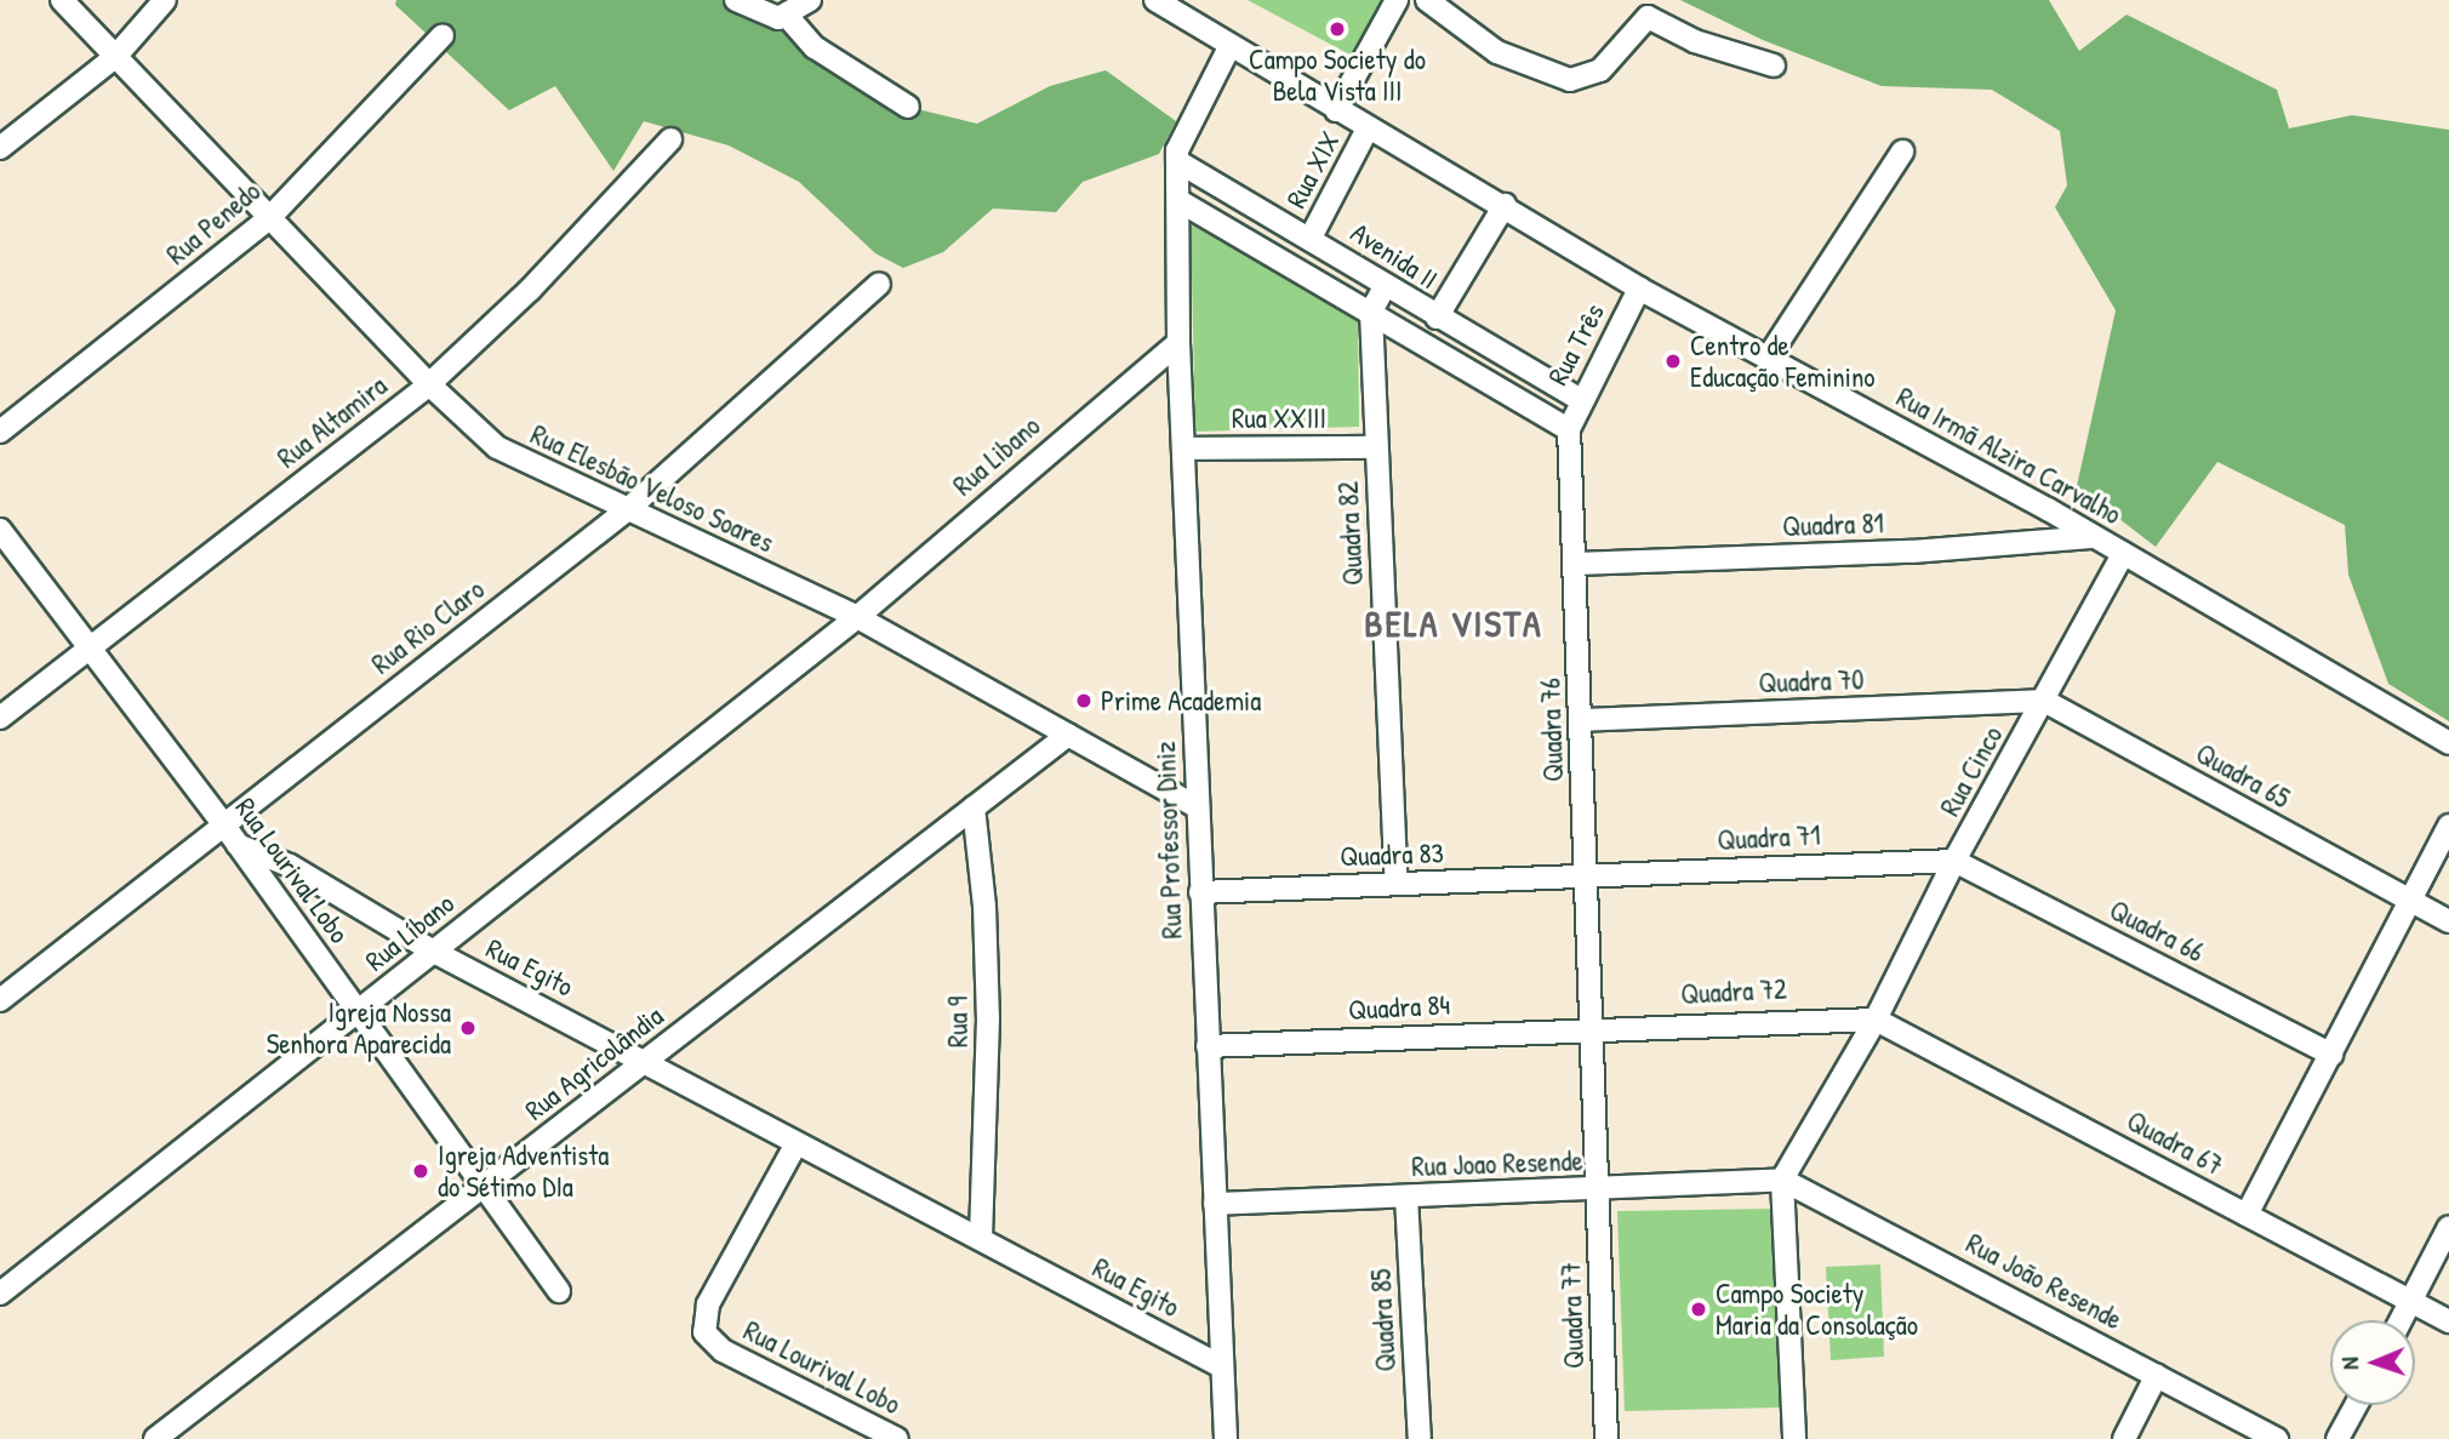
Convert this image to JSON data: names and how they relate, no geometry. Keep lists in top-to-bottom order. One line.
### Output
{"streets":{"street":["Rua XIX","Rua Penedo","Avenida II","Rua Três","Rua XXIII","Rua Altamira","Rua Libano","Rua Irmã Alzira Carvalho","Rua Elesbão Veloso Soares","Quadra 81","Quadra 82","Rua Rio Claro","Quadra 70","Quadra 76","Rua Cinco","Quadra 65","Quadra 71","Rua Professor Diniz","Quadra 83","Rua Lourival Lobo","Quadra 66","Rua Líbano","Rua Egito","Quadra 72","Quadra 84","Rua 9","Rua Agricolândia","Quadra 67","Rua Joao Resende","Rua João Resende","Quadra 77","Quadra 85"]},"crossings":[["Rua XIX","Avenida II"],["Rua XIX","Rua Irmã Alzira Carvalho"],["Rua Penedo","Rua Elesbão Veloso Soares"],["Avenida II","Rua Três"],["Avenida II","Quadra 82"],["Avenida II","Quadra 76"],["Avenida II","Rua Professor Diniz"],["Rua Três","Rua Irmã Alzira Carvalho"],["Rua Três","Quadra 76"],["Rua XXIII","Quadra 82"],["Rua XXIII","Rua Professor Diniz"],["Rua Altamira","Rua Elesbão Veloso Soares"],["Rua Altamira","Rua Lourival Lobo"],["Rua Libano","Rua Elesbão Veloso Soares"],["Rua Libano","Rua Professor Diniz"],["Rua Libano","Rua Líbano"],["Rua Irmã Alzira Carvalho","Quadra 81"],["Rua Irmã Alzira Carvalho","Rua Cinco"],["Rua Irmã Alzira Carvalho","Rua Professor Diniz"],["Rua Elesbão Veloso Soares","Rua Rio Claro"],["Rua Elesbão Veloso Soares","Rua Professor Diniz"],["Rua Elesbão Veloso Soares","Rua Líbano"],["Rua Elesbão Veloso Soares","Rua Agricolândia"],["Quadra 81","Quadra 76"],["Quadra 82","Quadra 83"],["Rua Rio Claro","Rua Lourival Lobo"],["Quadra 70","Quadra 76"],["Quadra 70","Rua Cinco"],["Quadra 70","Quadra 65"],["Quadra 76","Quadra 71"],["Quadra 76","Quadra 83"],["Rua Cinco","Quadra 65"],["Rua Cinco","Quadra 71"],["Rua Cinco","Quadra 66"],["Rua Cinco","Quadra 72"],["Rua Cinco","Quadra 67"],["Rua Cinco","Rua Joao Resende"],["Rua Cinco","Rua João Resende"],["Quadra 71","Quadra 83"],["Quadra 71","Quadra 66"],["Rua Professor Diniz","Quadra 83"],["Rua Professor Diniz","Rua Egito"],["Rua Professor Diniz","Quadra 84"],["Rua Professor Diniz","Rua Joao Resende"],["Rua Lourival Lobo","Rua Líbano"],["Rua Lourival Lobo","Rua Egito"],["Rua Lourival Lobo","Rua Agricolândia"],["Rua Líbano","Rua Egito"],["Rua Egito","Rua 9"],["Rua Egito","Rua Agricolândia"],["Quadra 72","Quadra 84"],["Quadra 72","Quadra 67"],["Quadra 72","Quadra 77"],["Quadra 84","Quadra 77"],["Rua 9","Rua Agricolândia"],["Rua Joao Resende","Rua João Resende"],["Rua Joao Resende","Quadra 77"],["Rua Joao Resende","Quadra 85"]],"districts":["BELA VISTA"],"places":["Campo Society do Bela Vista III","Centro de Educação Feminino","Prime Academia","Igreja Nossa Senhora Aparecida","Igreja Adventista do Sétimo DIa","Campo Society Maria da Consolação"],"north":"left"}
